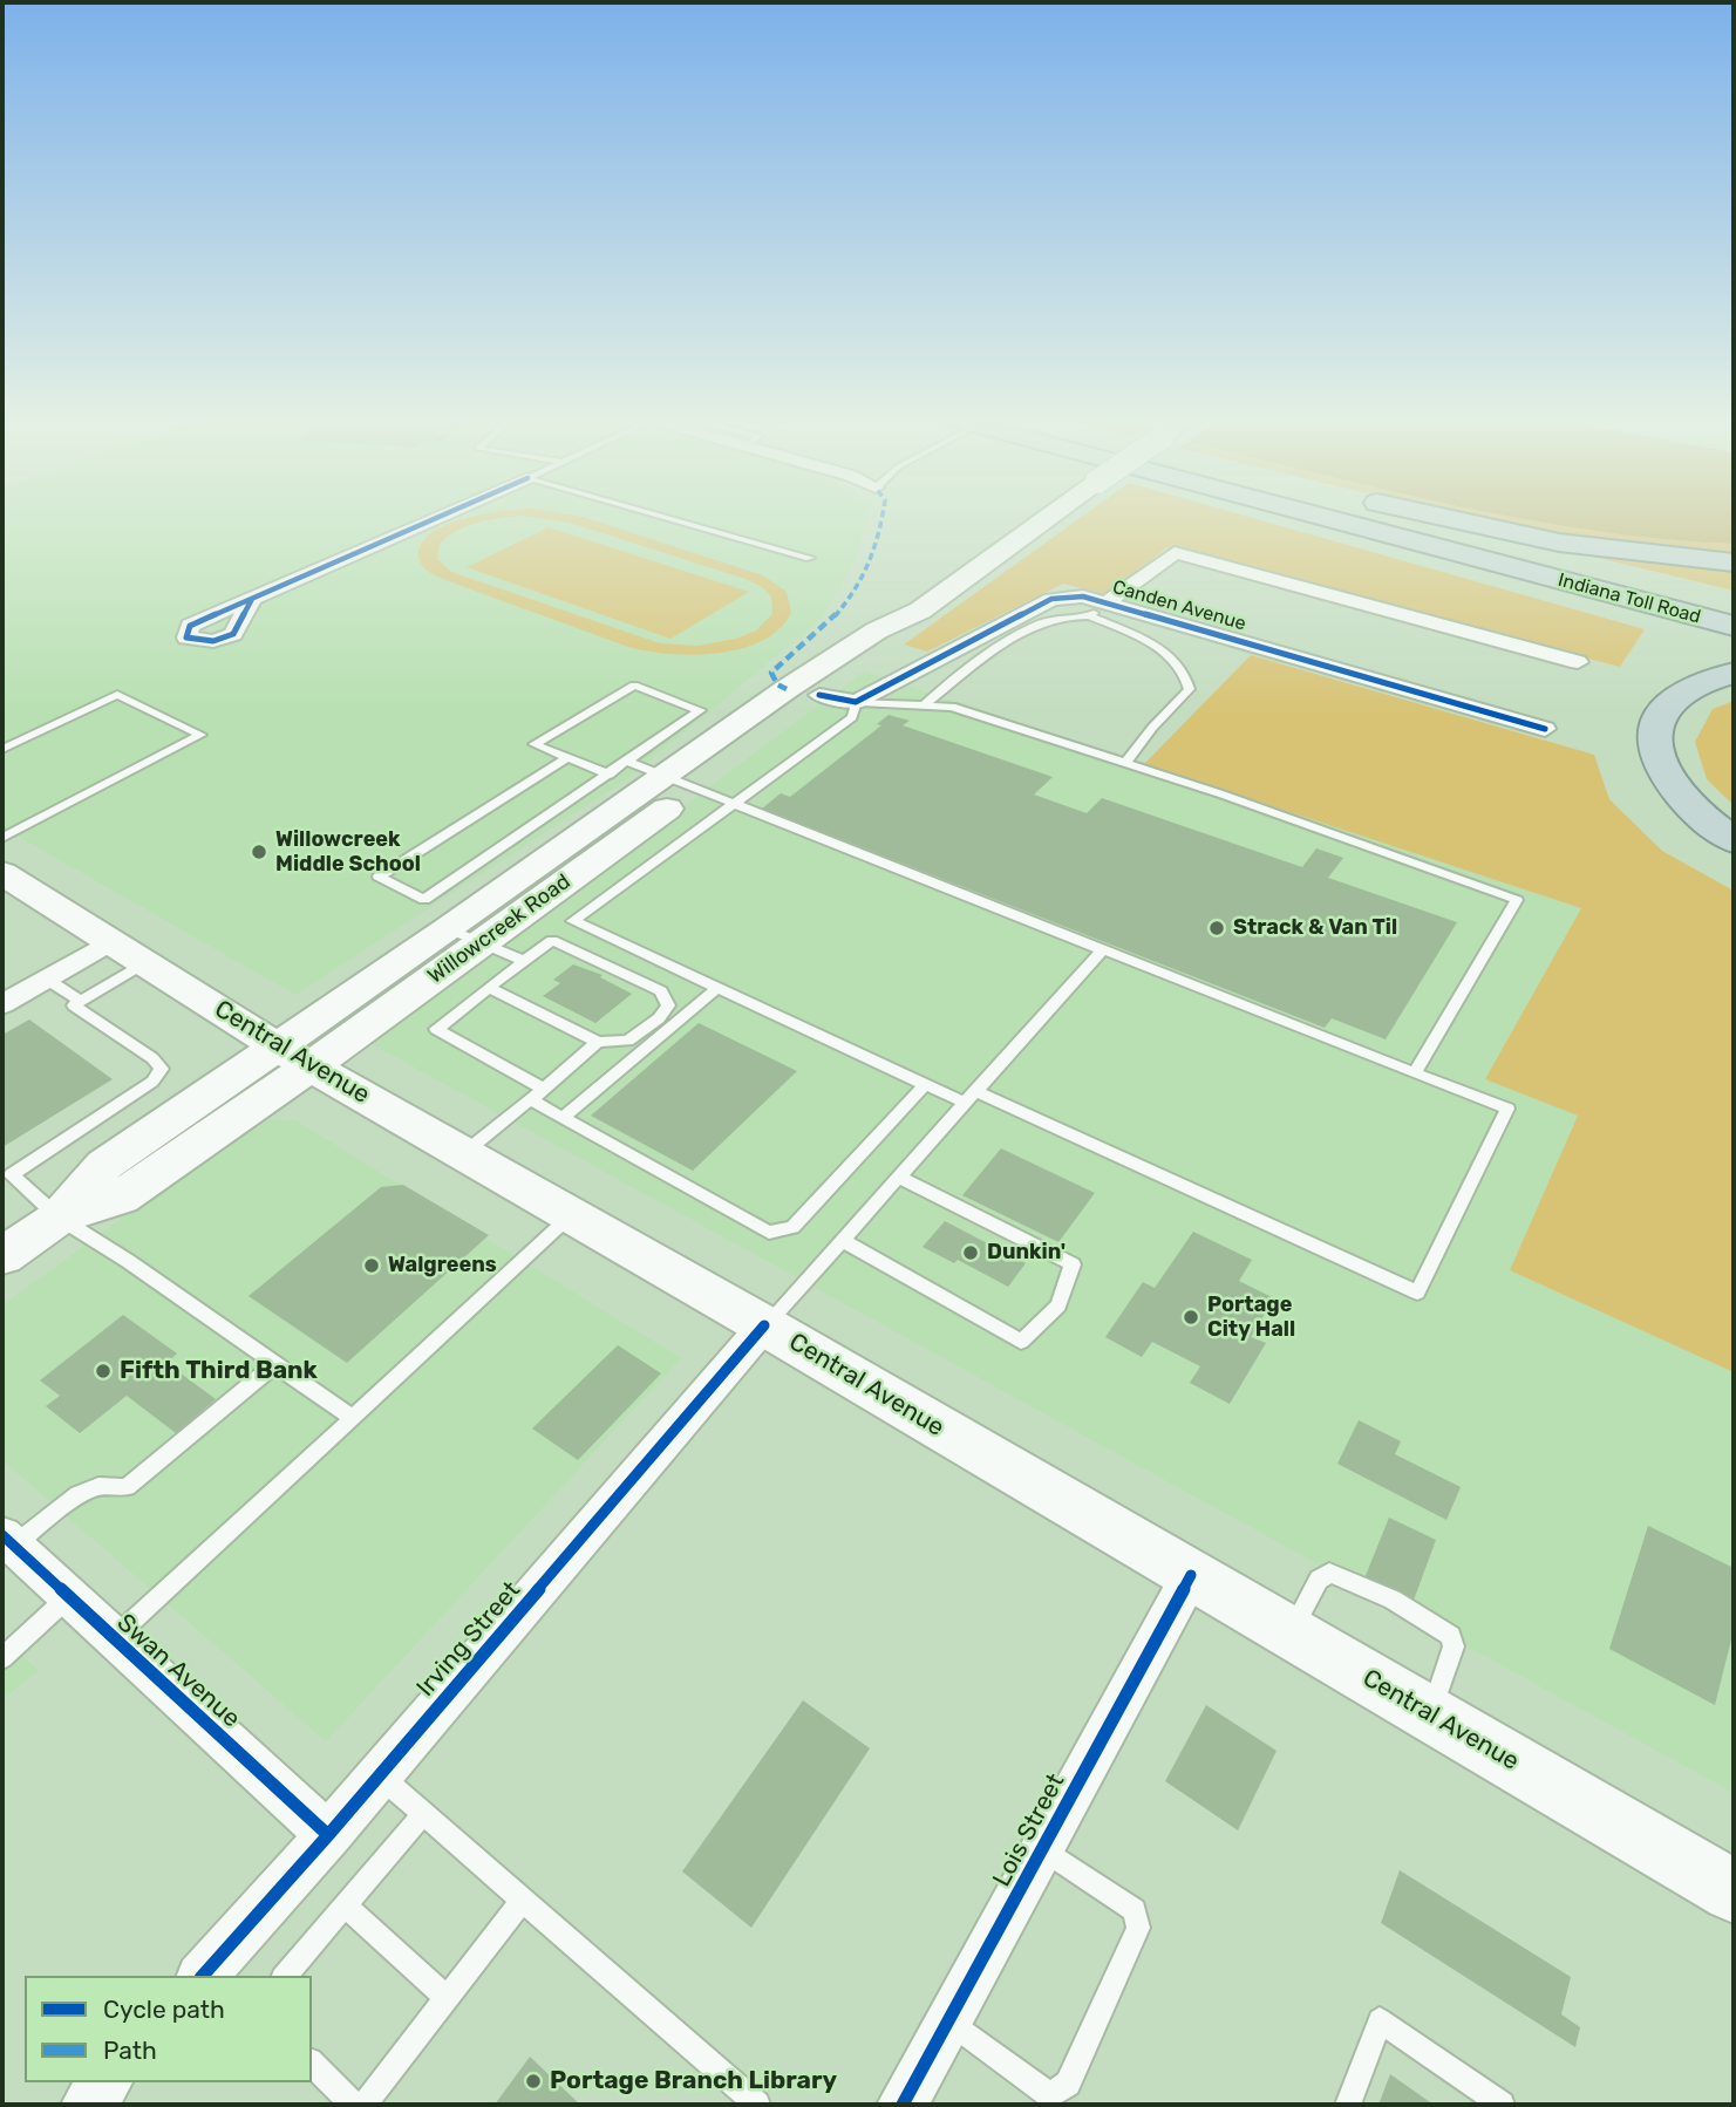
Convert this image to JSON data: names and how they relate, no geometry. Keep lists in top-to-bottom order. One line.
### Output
{"streets":{"highway":["Indiana Toll Road"],"main road":["Willowcreek Road","Central Avenue"],"street":["Canden Avenue","Irving Street","Swan Avenue","Lois Street"]},"crossings":[["Willowcreek Road","Central Avenue"],["Central Avenue","Irving Street"],["Central Avenue","Lois Street"],["Irving Street","Swan Avenue"]],"places":["Willowcreek Middle School","Strack & Van Til","Dunkin'","Walgreens","Portage City Hall","Fifth Third Bank","Portage Branch Library"],"legend":["Cycle path","Path"]}
